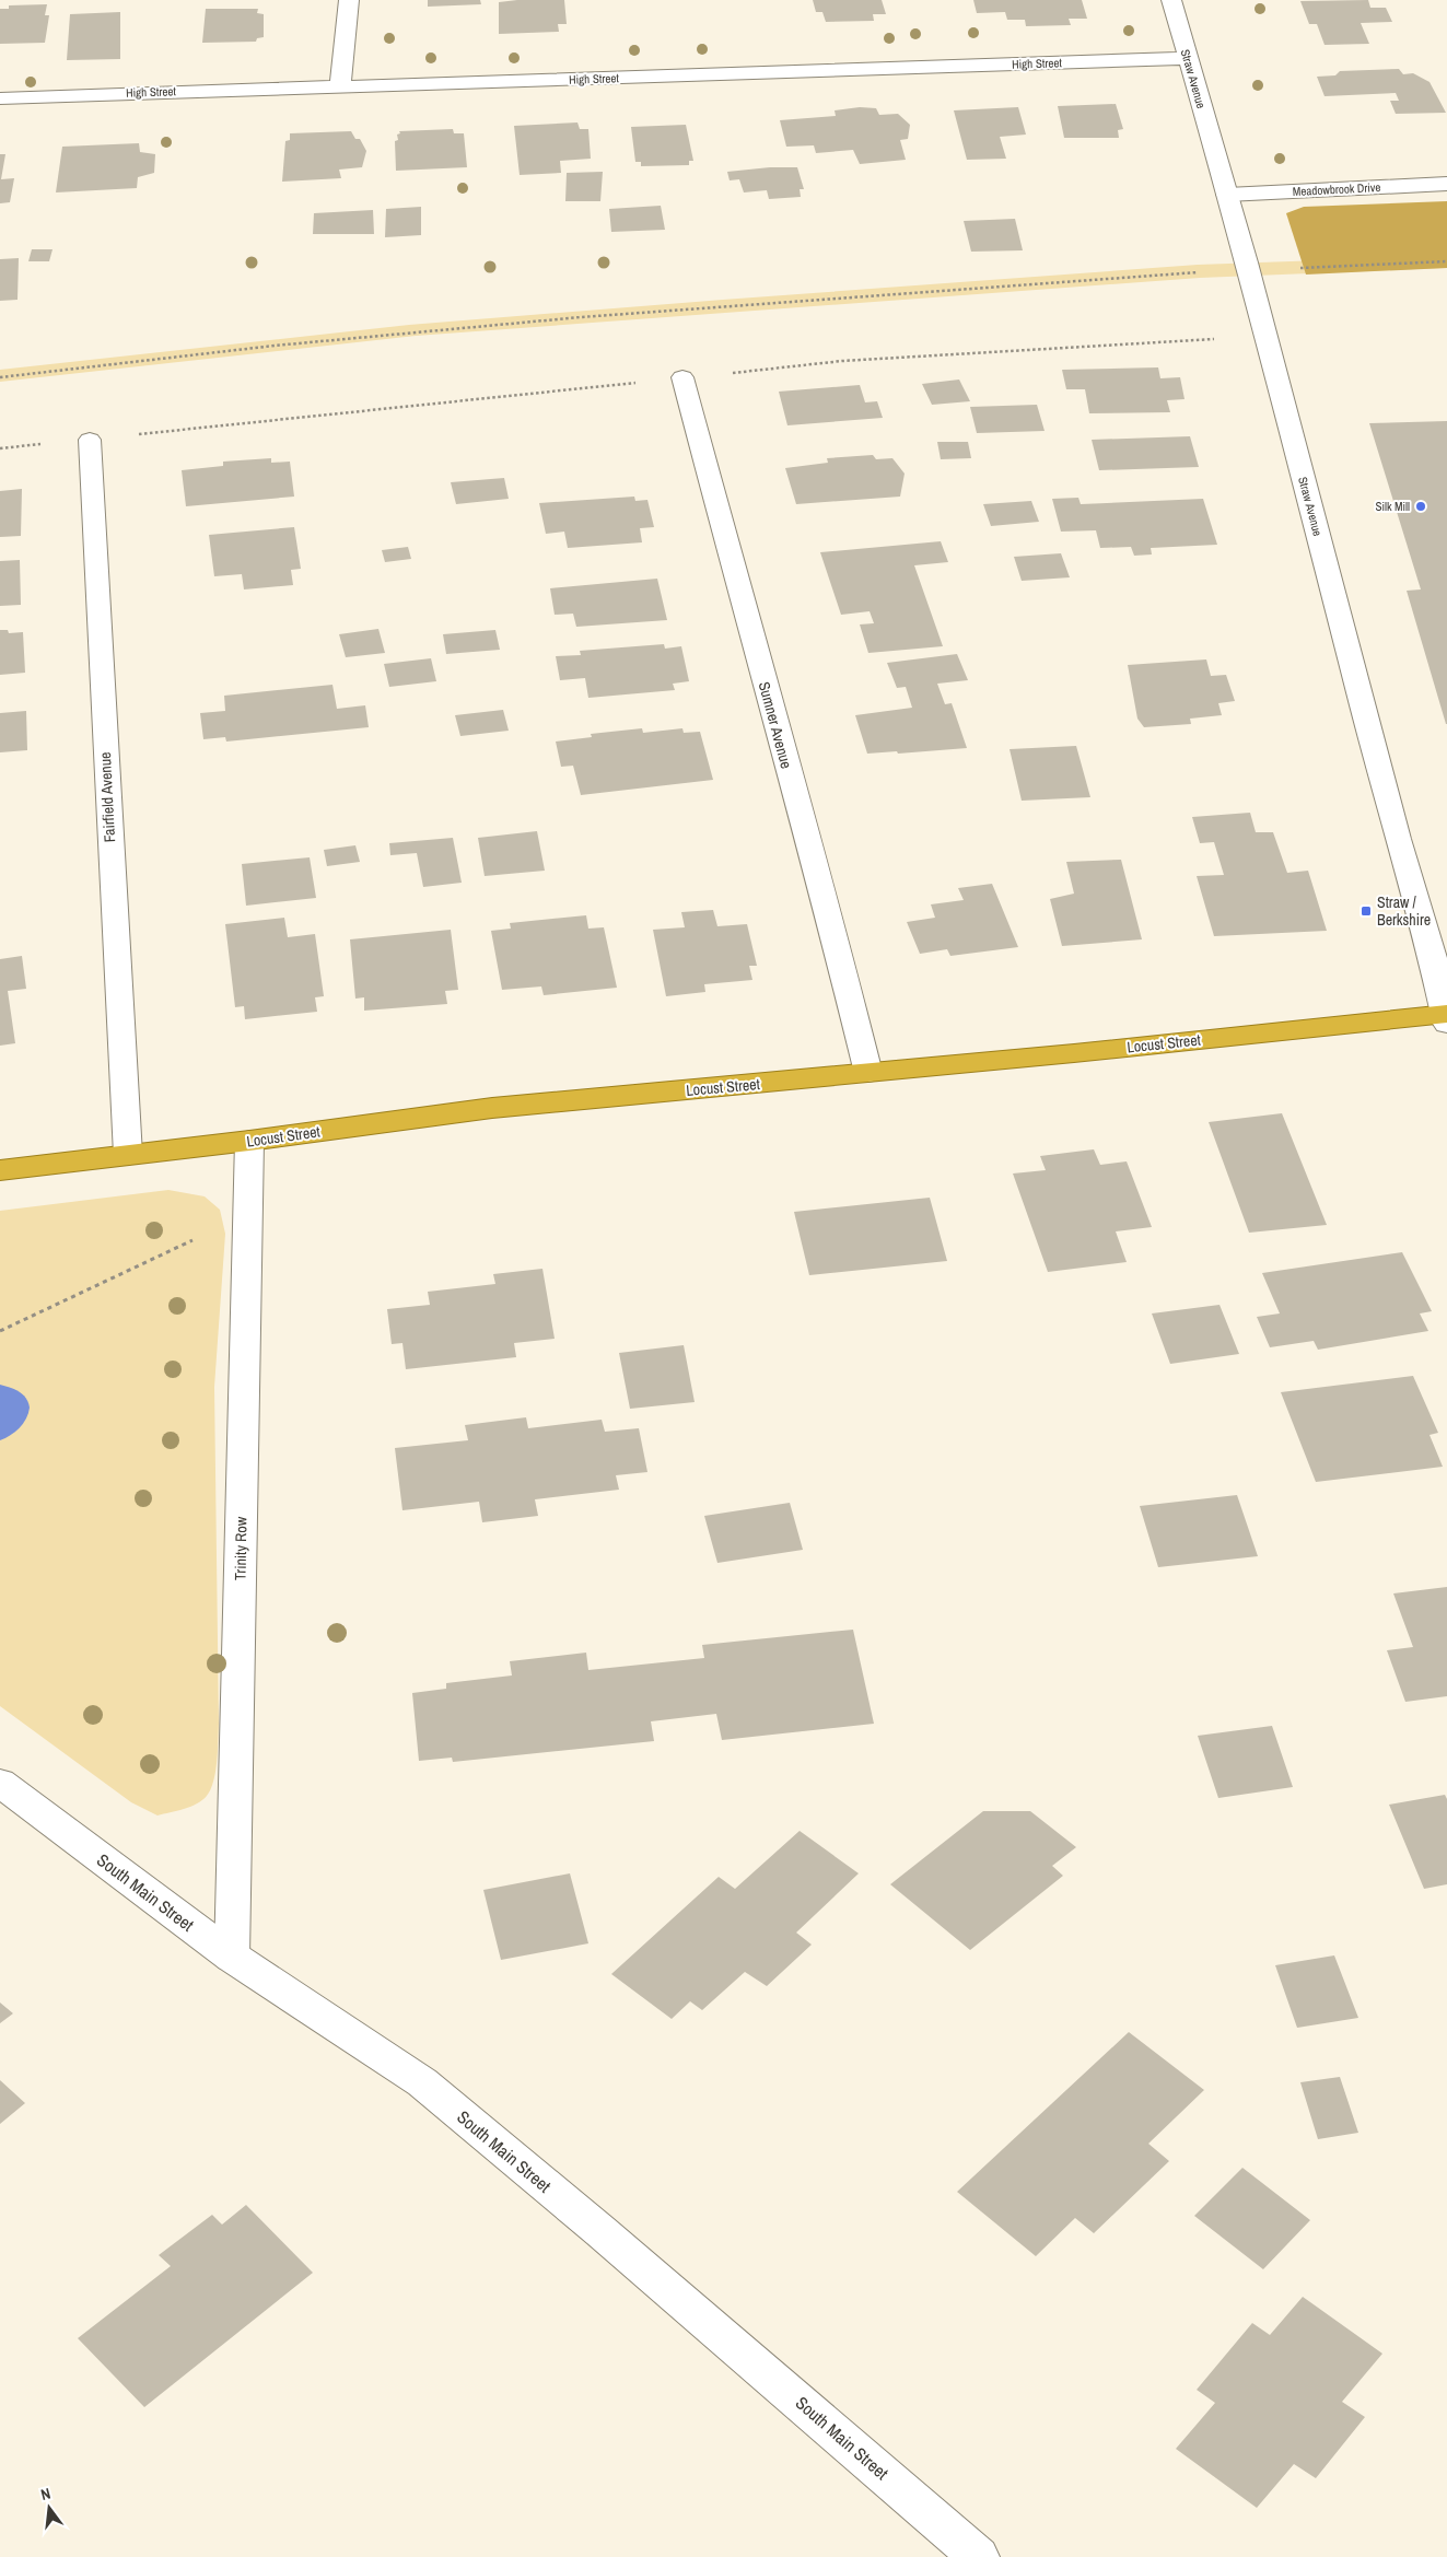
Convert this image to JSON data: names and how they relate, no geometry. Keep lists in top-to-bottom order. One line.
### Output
{"streets":{"highway":["Locust Street"],"street":["High Street","Straw Avenue","Meadowbrook Drive","Sumner Avenue","Fairfield Avenue","Trinity Row","South Main Street"]},"crossings":[["High Street","Straw Avenue"],["Straw Avenue","Meadowbrook Drive"],["Straw Avenue","Locust Street"],["Sumner Avenue","Locust Street"],["Fairfield Avenue","Locust Street"],["Locust Street","Trinity Row"],["Trinity Row","South Main Street"]],"places":{"other":["Silk Mill"],"transit":["Straw / Berkshire"]},"north":"top"}
